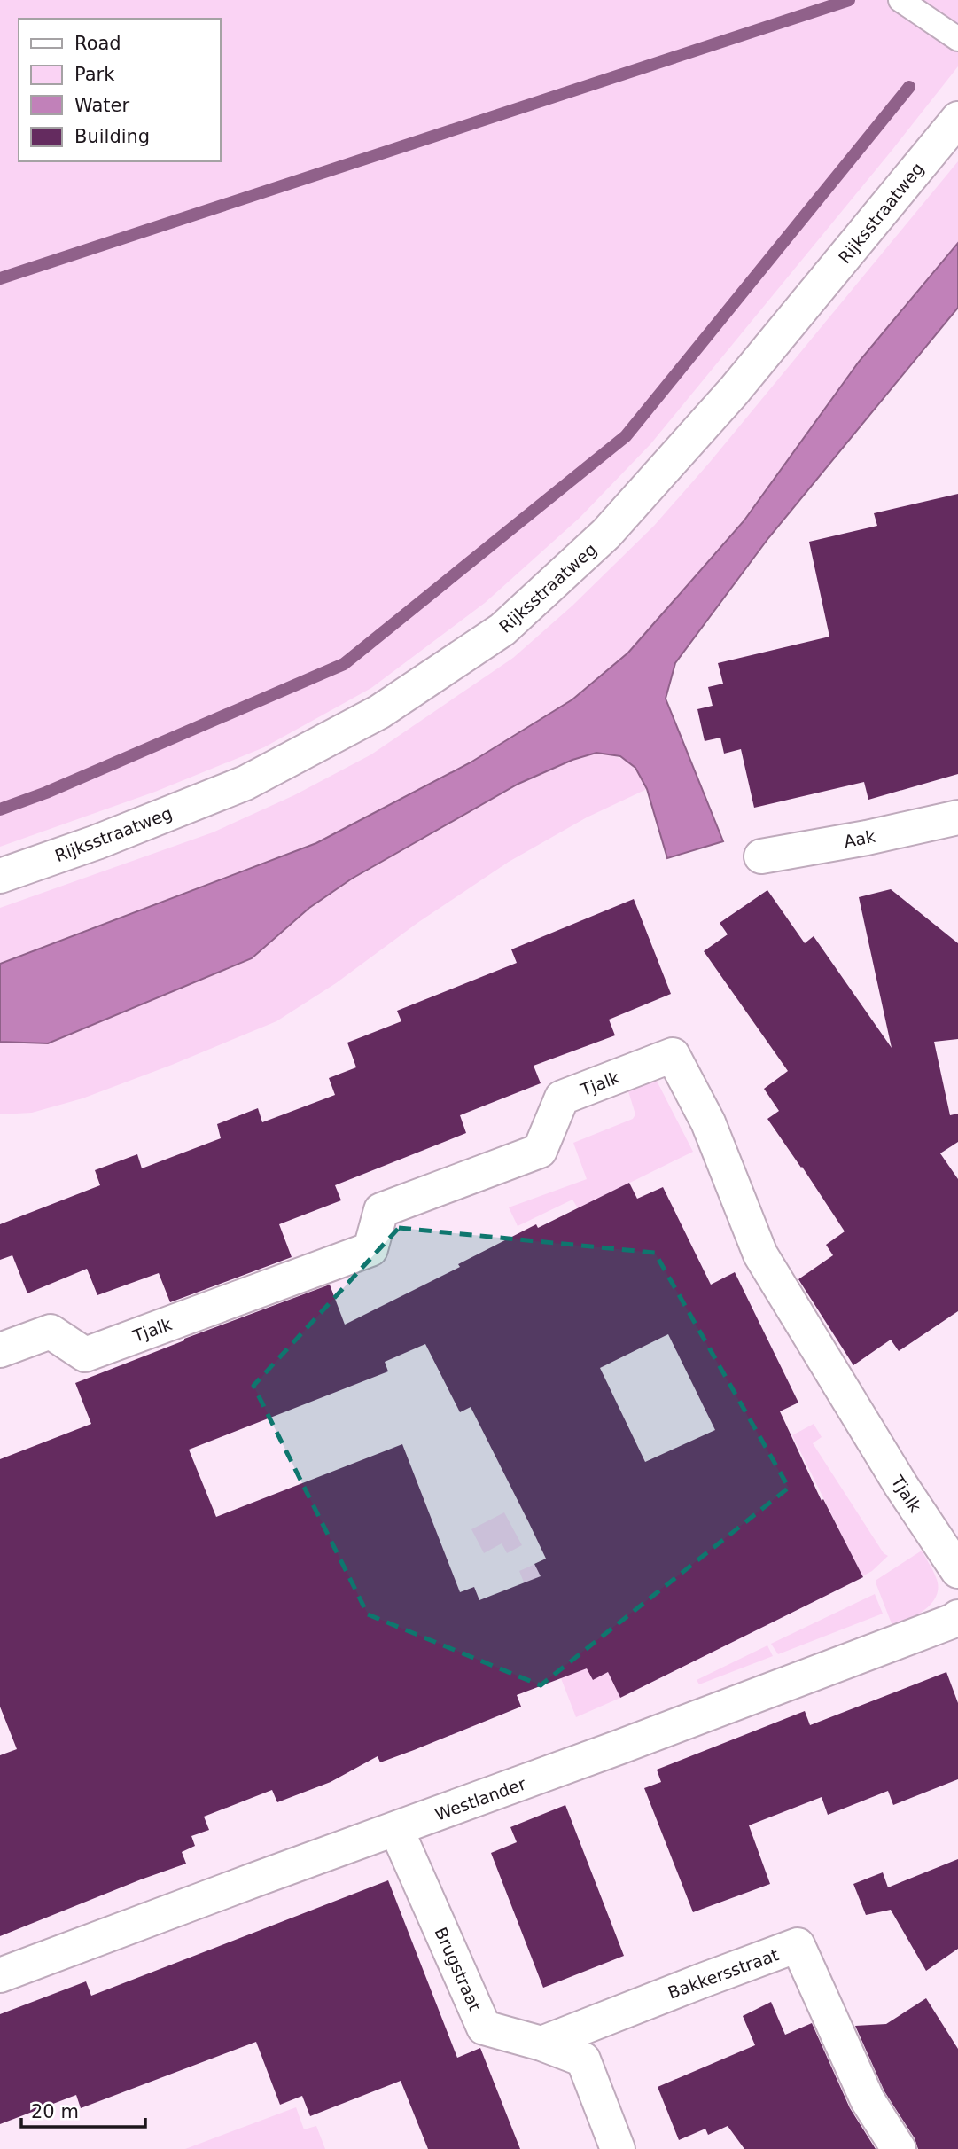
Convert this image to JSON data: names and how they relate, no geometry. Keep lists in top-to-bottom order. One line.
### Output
{"streets":{"street":["Rijksstraatweg","Aak","Tjalk","Westlander","Brugstraat","Bakkersstraat"]},"crossings":[["Westlander","Brugstraat"],["Brugstraat","Bakkersstraat"]],"legend":["Road","Park","Water","Building"],"scale_bar":"20 m"}
